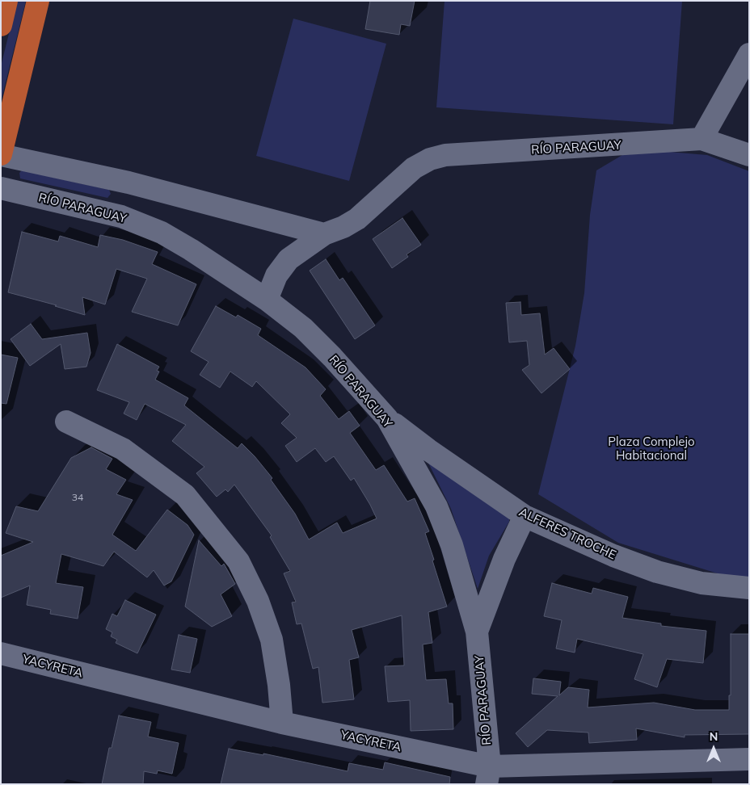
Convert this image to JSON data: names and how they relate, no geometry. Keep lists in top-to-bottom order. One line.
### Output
{"streets":{"street":["RÍO PARAGUAY","ALFERES TROCHE","YACYRETA"]},"crossings":[["RÍO PARAGUAY","ALFERES TROCHE"],["RÍO PARAGUAY","YACYRETA"]],"parks":["Plaza Complejo Habitacional"],"house_numbers":["34"],"north":"top"}
